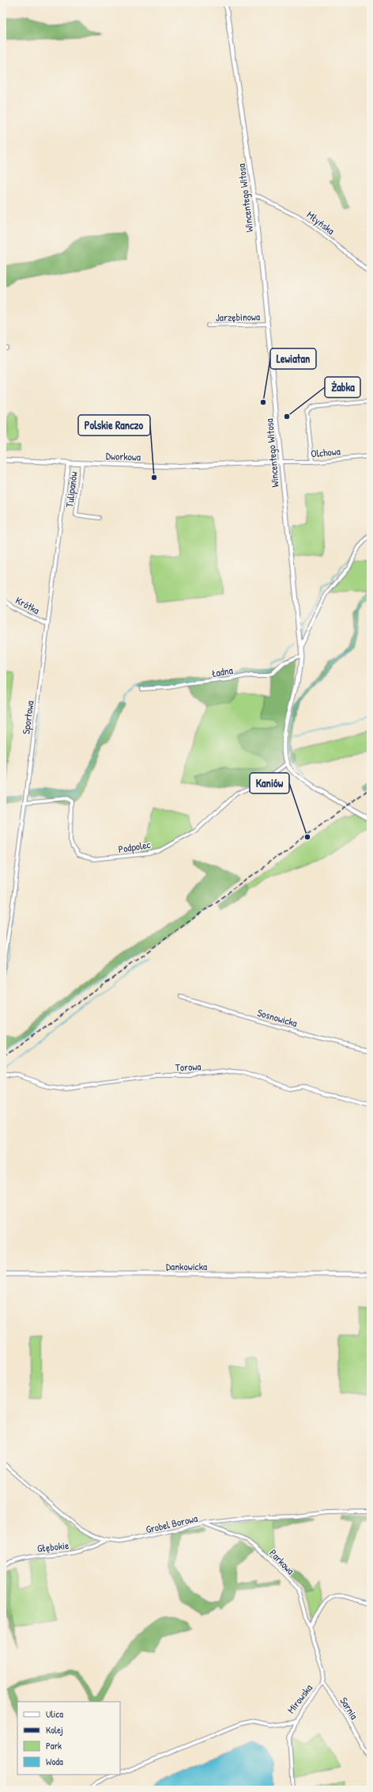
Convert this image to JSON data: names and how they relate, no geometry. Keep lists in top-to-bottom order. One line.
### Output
{"streets":{"street":["Wincentego Witosa","Młyńska","Jarzębinowa","Olchowa","Dworkowa","Tulipanów","Krótka","Ładna","Sportowa","Podpolec","Sosnowicka","Torowa","Dankowicka","Grobel Borowa","Głębokie","Parkowa","Mirowska","Sarnia"]},"crossings":[["Wincentego Witosa","Młyńska"],["Wincentego Witosa","Jarzębinowa"],["Wincentego Witosa","Olchowa"],["Wincentego Witosa","Dworkowa"],["Wincentego Witosa","Ładna"],["Wincentego Witosa","Podpolec"],["Olchowa","Dworkowa"],["Dworkowa","Tulipanów"],["Dworkowa","Sportowa"],["Krótka","Sportowa"],["Sportowa","Podpolec"],["Grobel Borowa","Głębokie"],["Grobel Borowa","Parkowa"],["Parkowa","Mirowska"],["Mirowska","Sarnia"]],"places":["Lewiatan","Żabka","Polskie Ranczo","Kaniów"],"legend":["Ulica","Kolej","Park","Woda"]}
